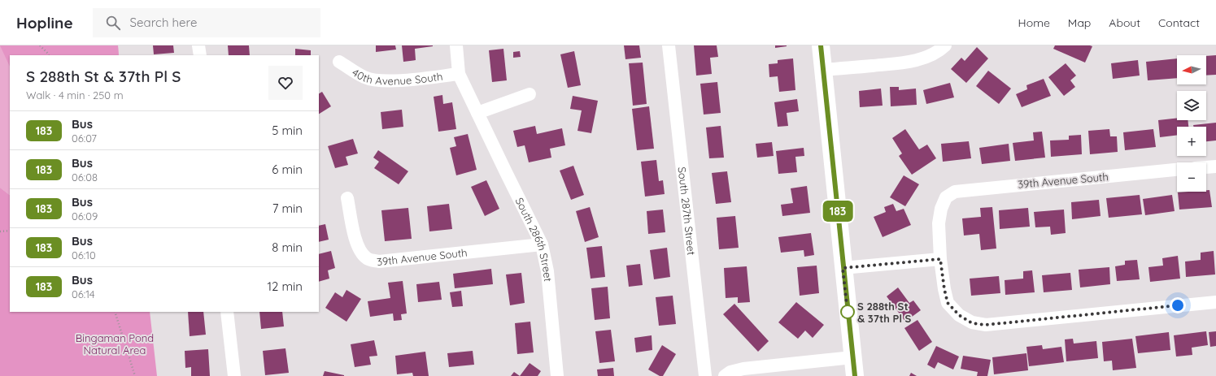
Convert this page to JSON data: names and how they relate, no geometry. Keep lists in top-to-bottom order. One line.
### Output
{"streets":{"street":["40th Avenue South","39th Avenue South","South 287th Street","South 286th Street"]},"crossings":[["40th Avenue South","South 286th Street"],["39th Avenue South","South 286th Street"]],"parks":["Bingaman Pond Natural Area"],"places":["S 288th St & 37th Pl S"],"lines":["bus line 183"],"north":"left","page":{"header":"Hopline","search":"Search here","nav":["Home","Map","About","Contact"],"on_map":"183","map_buttons":["+","−"],"heading":["S 288th St & 37th Pl S","Walk · 4 min · 250 m"],"list":[{"mark":"183","name":"Bus","note":"06:07","value":"5 min"},{"mark":"183","name":"Bus","note":"06:08","value":"6 min"},{"mark":"183","name":"Bus","note":"06:09","value":"7 min"},{"mark":"183","name":"Bus","note":"06:10","value":"8 min"},{"mark":"183","name":"Bus","note":"06:14","value":"12 min"}]}}
